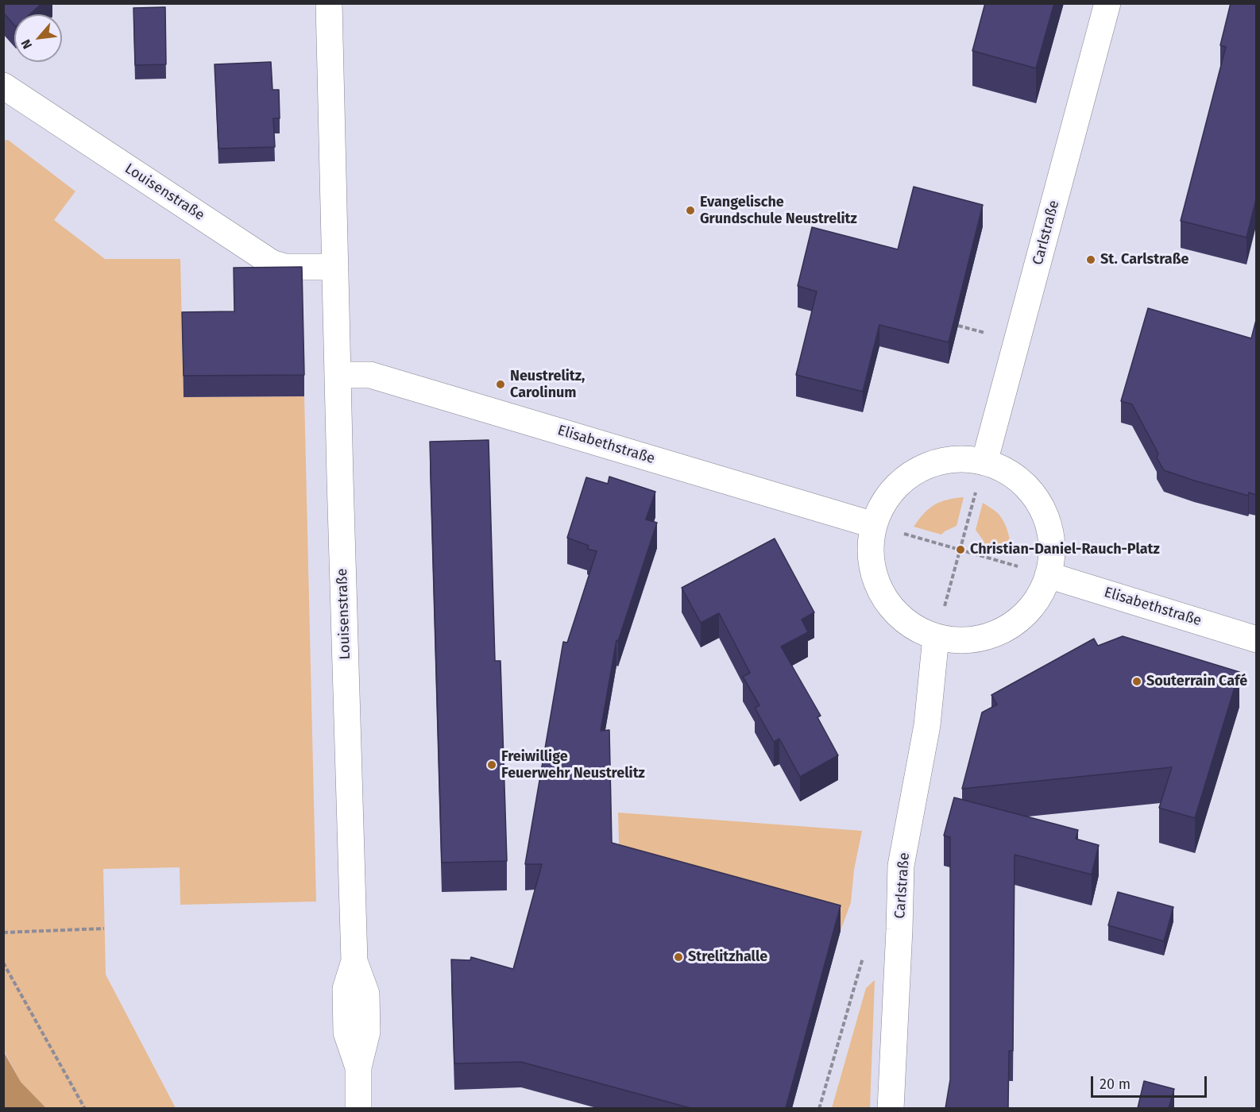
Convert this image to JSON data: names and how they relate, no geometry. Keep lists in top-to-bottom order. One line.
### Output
{"streets":{"street":["Louisenstraße","Carlstraße","Elisabethstraße"]},"crossings":[["Louisenstraße","Elisabethstraße"]],"places":["Evangelische Grundschule Neustrelitz","St. Carlstraße","Neustrelitz, Carolinum","Christian-Daniel-Rauch-Platz","Souterrain Café","Freiwillige Feuerwehr Neustrelitz","Strelitzhalle"],"scale_bar":"20 m","north":"bottom left"}
